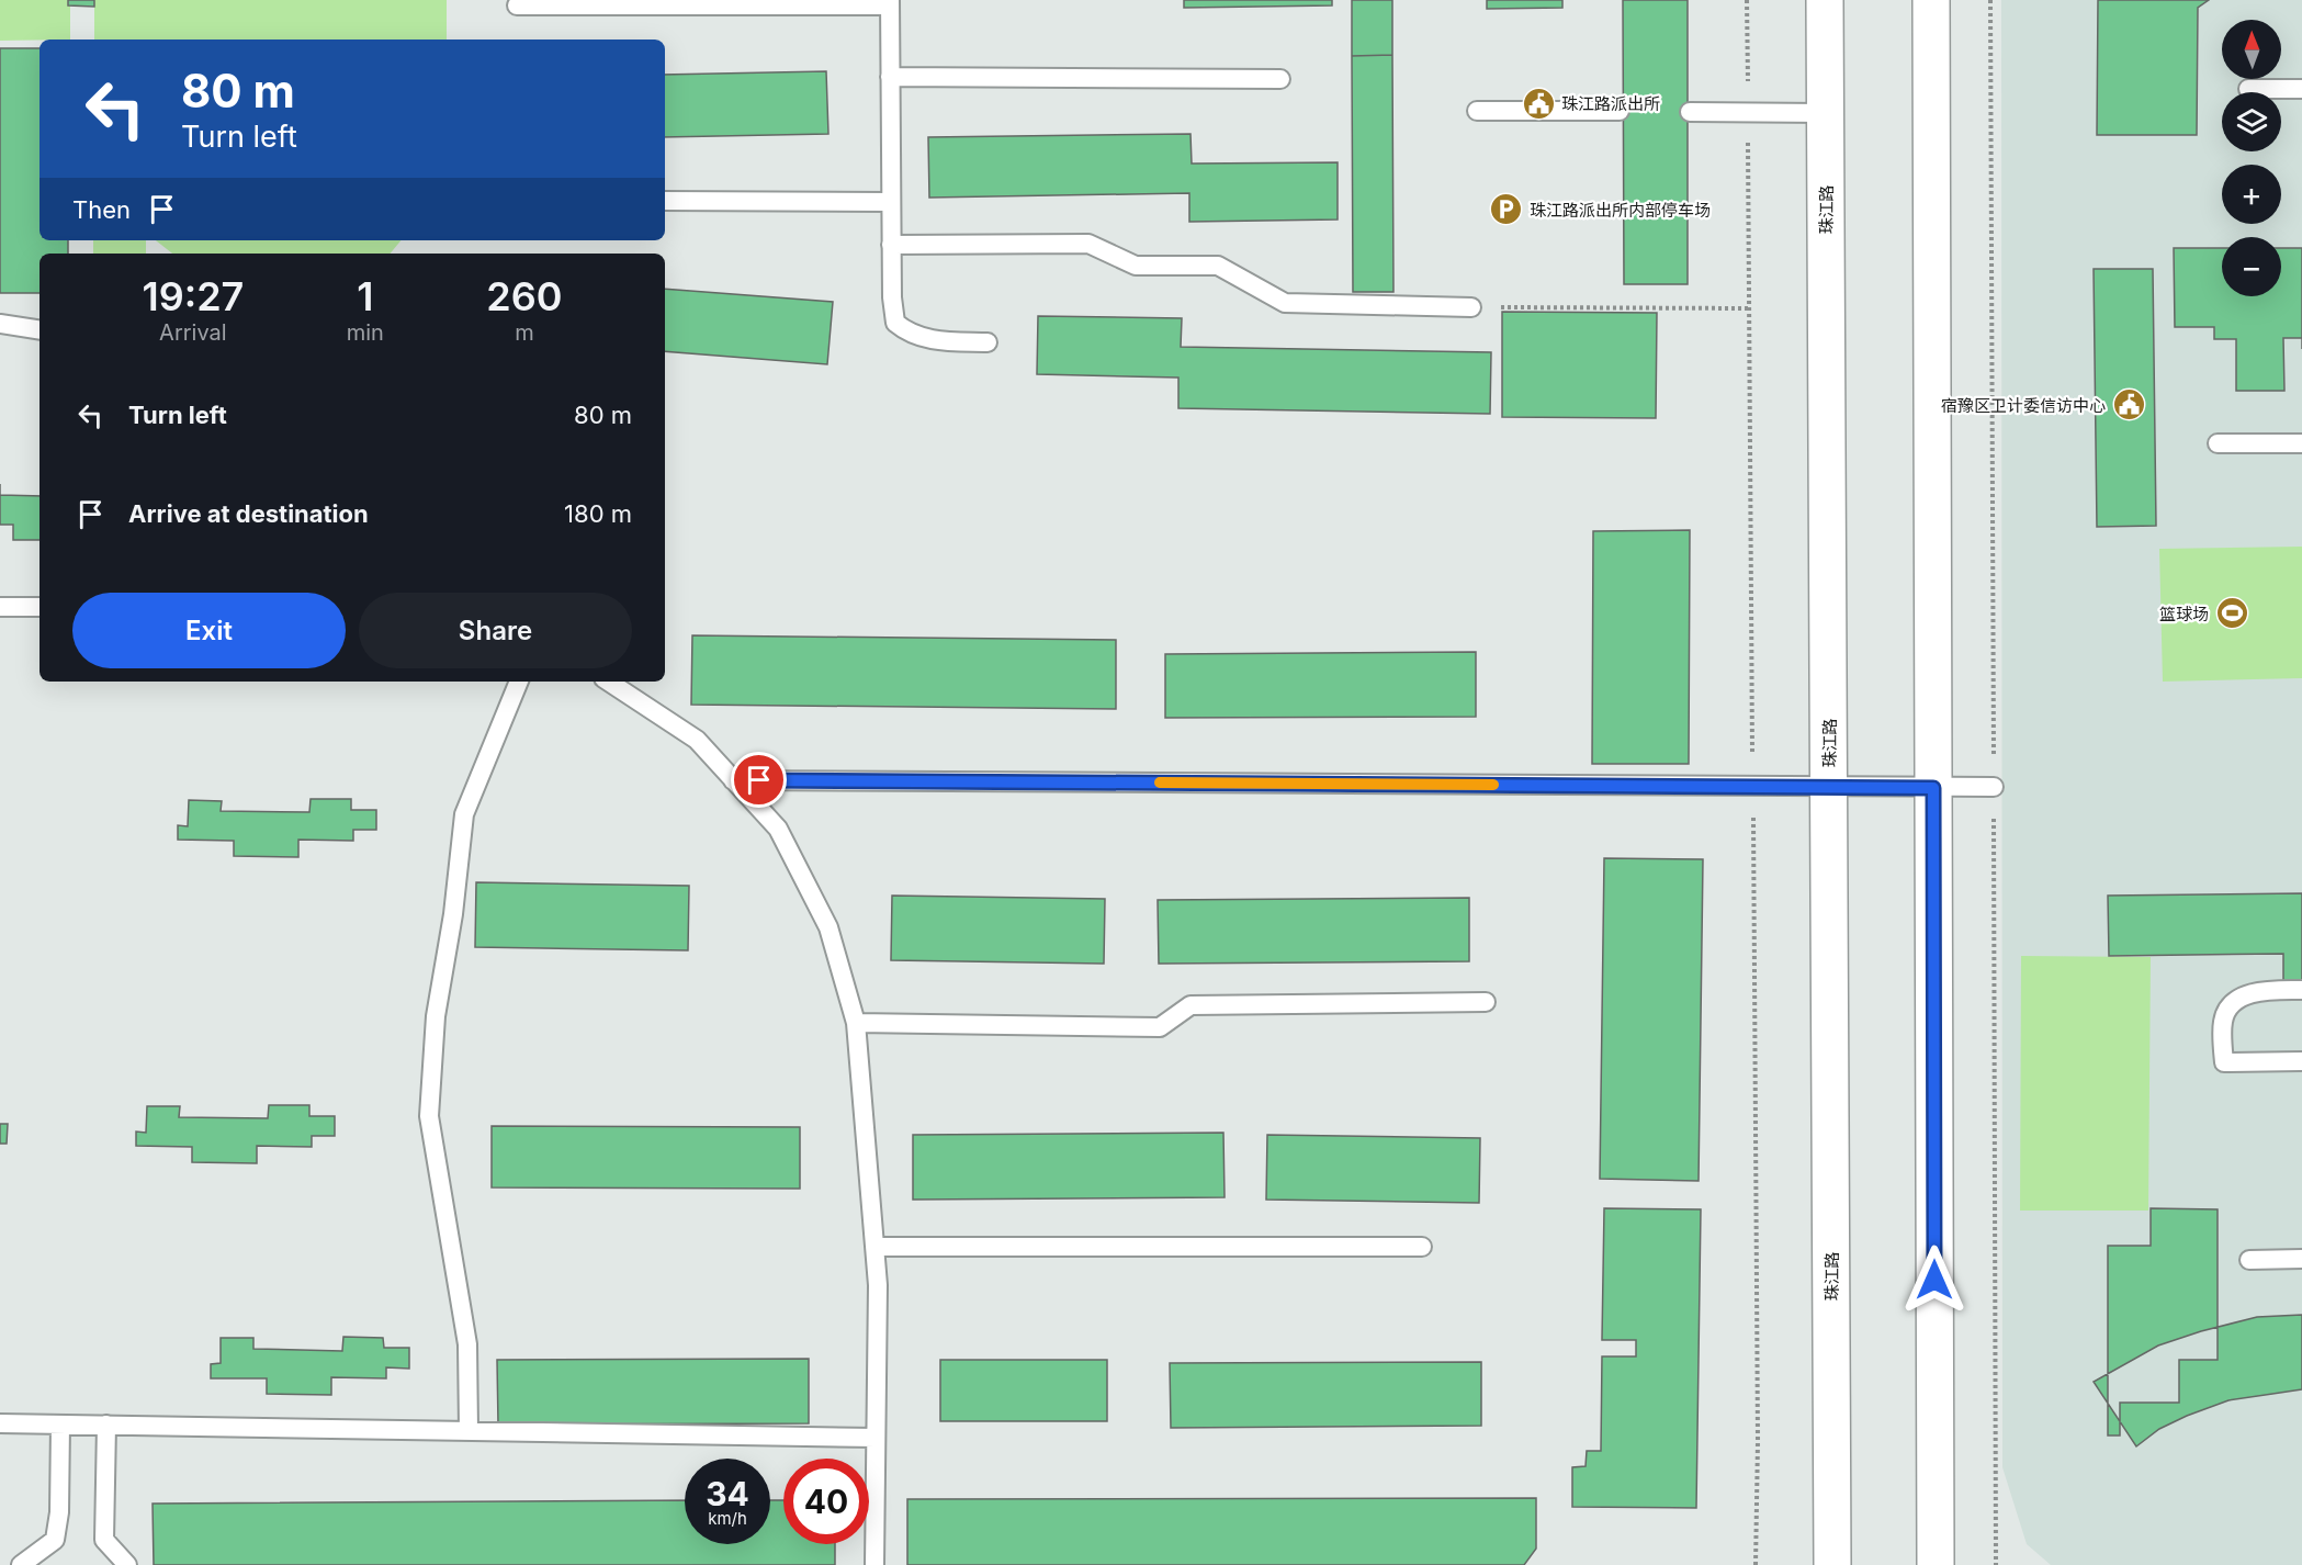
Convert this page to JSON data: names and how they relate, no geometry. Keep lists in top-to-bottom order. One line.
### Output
{"streets":{"street":["珠江路"]},"places":{"public building":["珠江路派出所","宿豫区卫计委信访中心"],"parking":["珠江路派出所内部停车场"],"sports":["篮球场"]},"north":"top","page":{"map_buttons":["+","−"],"turn":["80 m","Turn left"],"then":"Then","eta":["19:27","Arrival","1","min","260","m"],"list":[{"name":"Turn left","value":"80 m"},{"name":"Arrive at destination","value":"180 m"}],"buttons":["Exit","Share"],"speed":"34 km/h","limit":"40"}}
